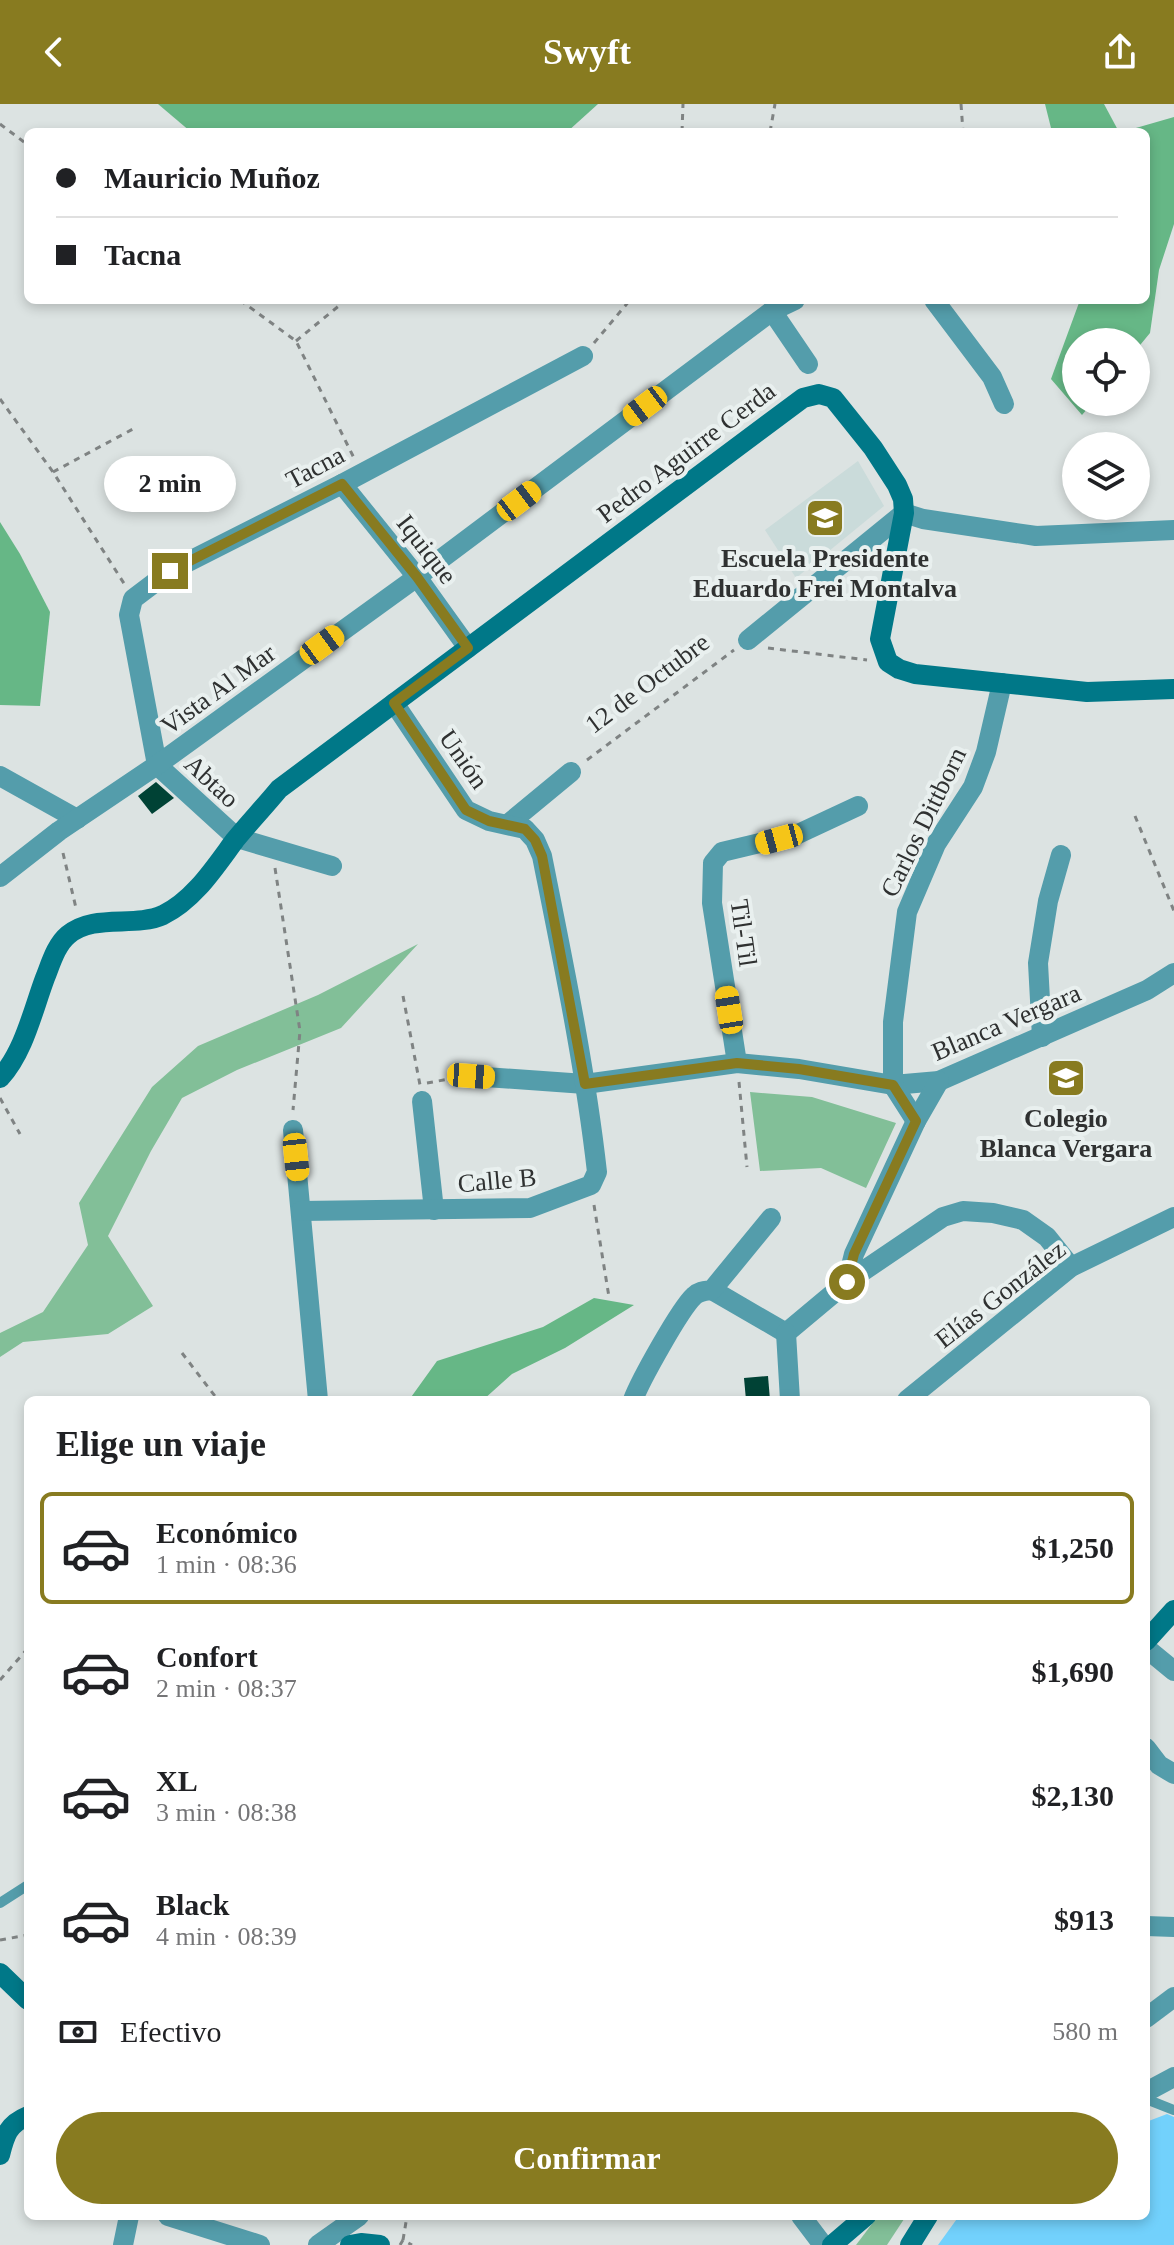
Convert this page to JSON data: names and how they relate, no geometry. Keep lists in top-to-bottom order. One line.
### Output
{"streets":{"street":["Pedro Aguirre Cerda","Tacna","Iquique","12 de Octubre","Vista Al Mar","Unión","Abtao","Carlos Dittborn","Til-Til","Blanca Vergara","Calle B","Elías González"]},"crossings":[["Pedro Aguirre Cerda","Iquique"],["Pedro Aguirre Cerda","12 de Octubre"],["Pedro Aguirre Cerda","Unión"],["Pedro Aguirre Cerda","Abtao"],["Tacna","Iquique"],["Tacna","Abtao"],["Iquique","Vista Al Mar"],["Vista Al Mar","Abtao"],["Unión","Blanca Vergara"],["Carlos Dittborn","Blanca Vergara"],["Til-Til","Blanca Vergara"]],"places":{"school or university":["Escuela Presidente Eduardo Frei Montalva","Colegio Blanca Vergara"]},"page":{"header":"Swyft","banner":["Mauricio Muñoz","Tacna"],"bubble":"2 min","heading":"Elige un viaje","list":[{"name":"Económico","note":"1 min · 08:36","value":"$1,250"},{"name":"Confort","note":"2 min · 08:37","value":"$1,690"},{"name":"XL","note":"3 min · 08:38","value":"$2,130"},{"name":"Black","note":"4 min · 08:39","value":"$913"}],"pay":["Efectivo","580 m"],"buttons":"Confirmar"}}
